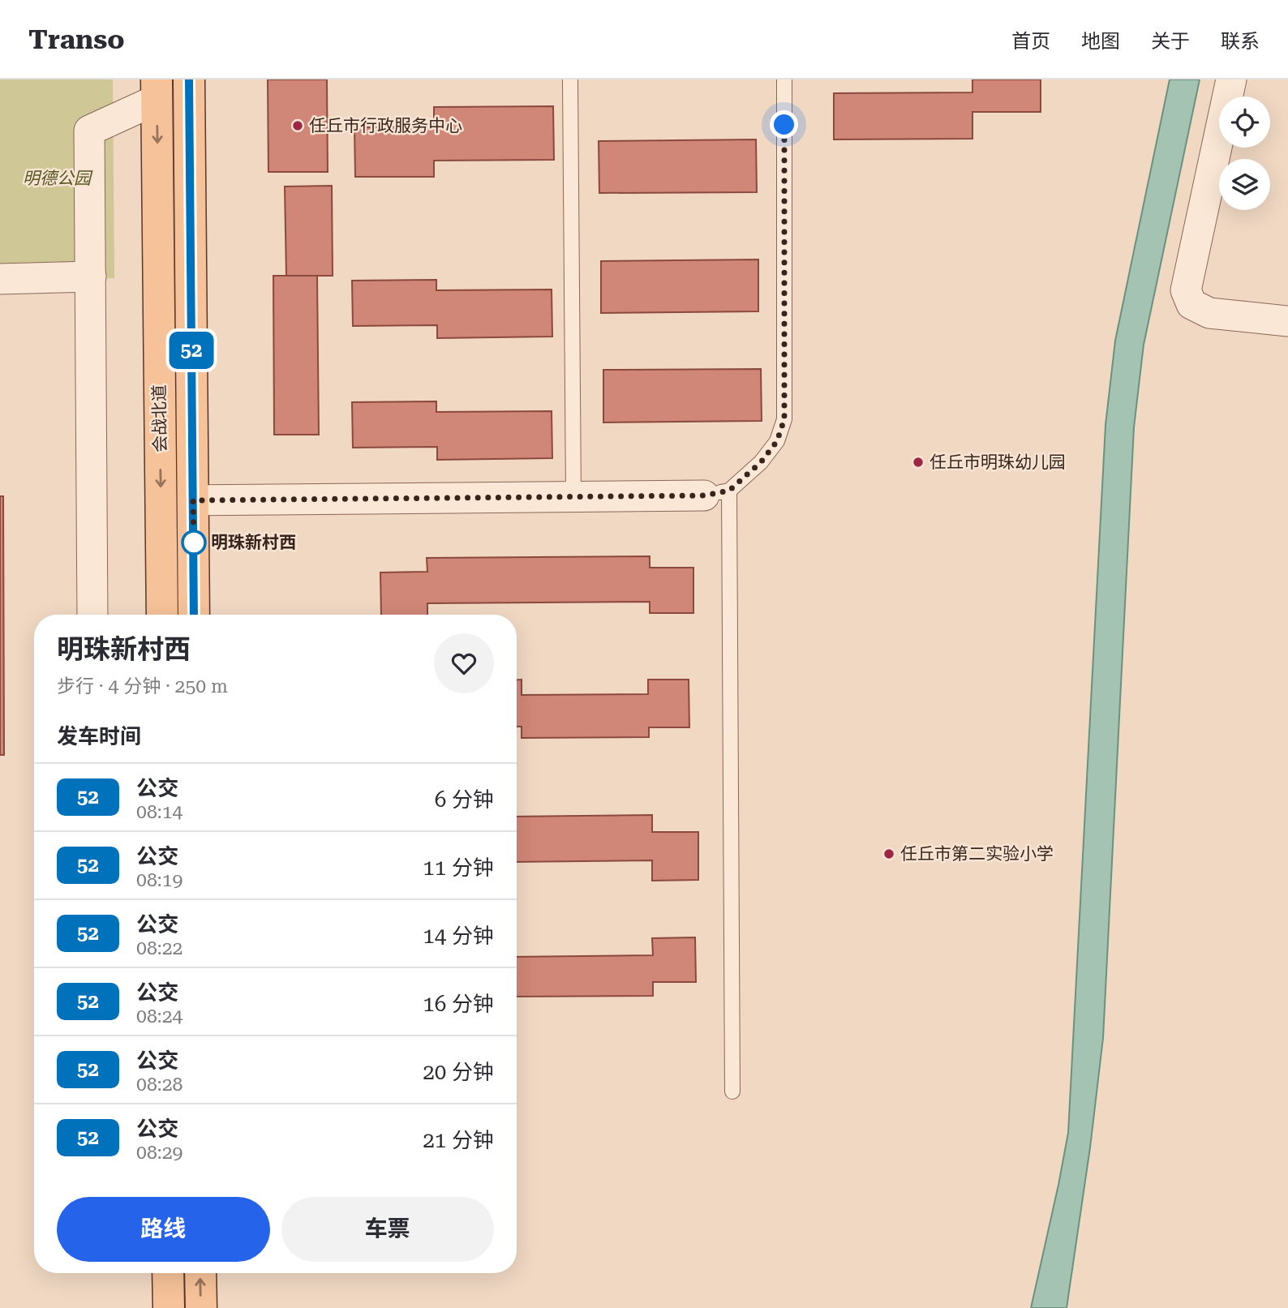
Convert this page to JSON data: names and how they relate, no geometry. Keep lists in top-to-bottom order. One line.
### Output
{"streets":{"main road":["会战北道"]},"parks":["明德公园"],"places":["任丘市行政服务中心","任丘市明珠幼儿园","明珠新村西","任丘市第二实验小学"],"lines":["bus line 52"],"page":{"header":"Transo","nav":["首页","地图","关于","联系"],"on_map":"52","heading":[["明珠新村西","步行 · 4 分钟 · 250 m"],"发车时间"],"list":[{"mark":"52","name":"公交","note":"08:14","value":"6 分钟"},{"mark":"52","name":"公交","note":"08:19","value":"11 分钟"},{"mark":"52","name":"公交","note":"08:22","value":"14 分钟"},{"mark":"52","name":"公交","note":"08:24","value":"16 分钟"},{"mark":"52","name":"公交","note":"08:28","value":"20 分钟"},{"mark":"52","name":"公交","note":"08:29","value":"21 分钟"}],"buttons":["路线","车票"]}}
